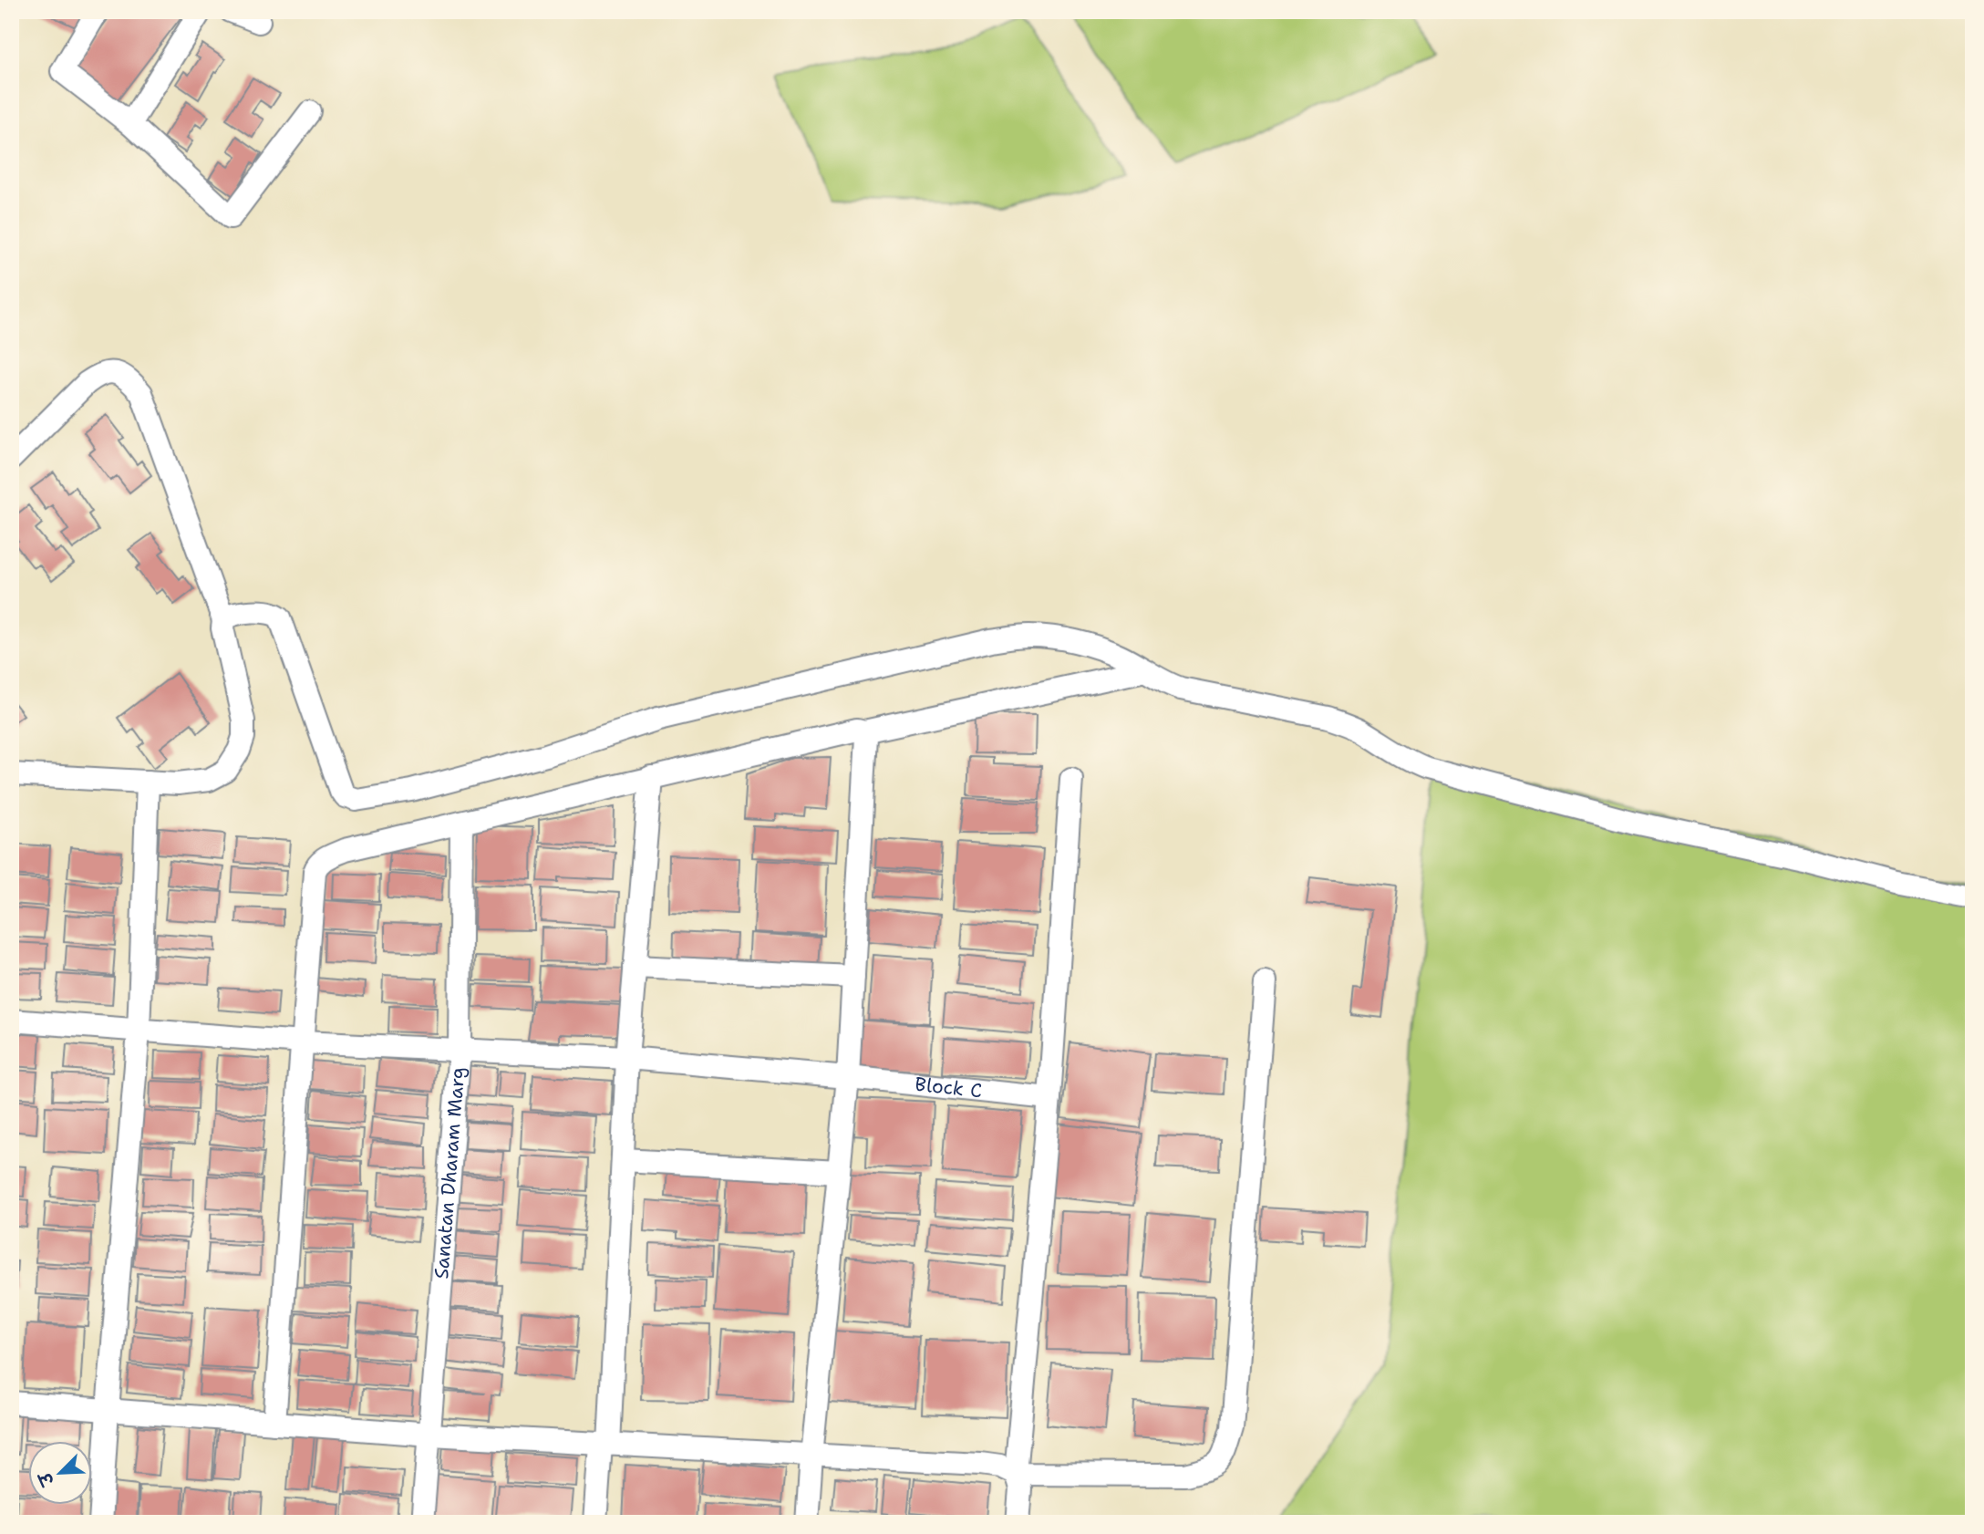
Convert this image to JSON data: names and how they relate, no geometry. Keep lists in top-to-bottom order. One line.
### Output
{"streets":{"street":["Block C","Sanatan Dharam Marg"]},"crossings":[["Block C","Sanatan Dharam Marg"]],"north":"bottom left"}
